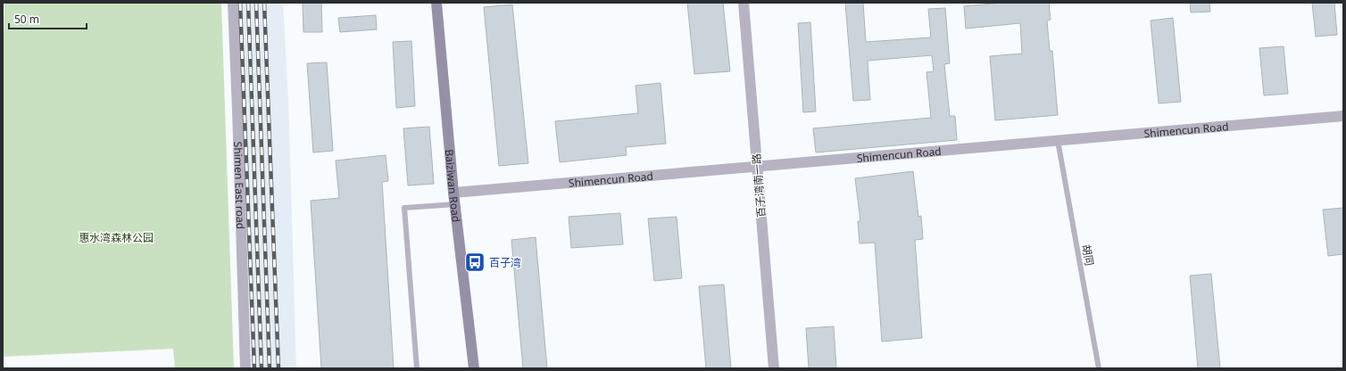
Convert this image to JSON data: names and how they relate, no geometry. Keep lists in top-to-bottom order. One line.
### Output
{"streets":{"street":["Shimencun Road","Shimen East road","Baiziwan Road","百子湾南一路"],"lane":["胡同"]},"crossings":[["Shimencun Road","Baiziwan Road"],["Shimencun Road","百子湾南一路"]],"parks":["惠水湾森林公园"],"places":{"bus stop":["百子湾"]},"scale_bar":"50 m"}
